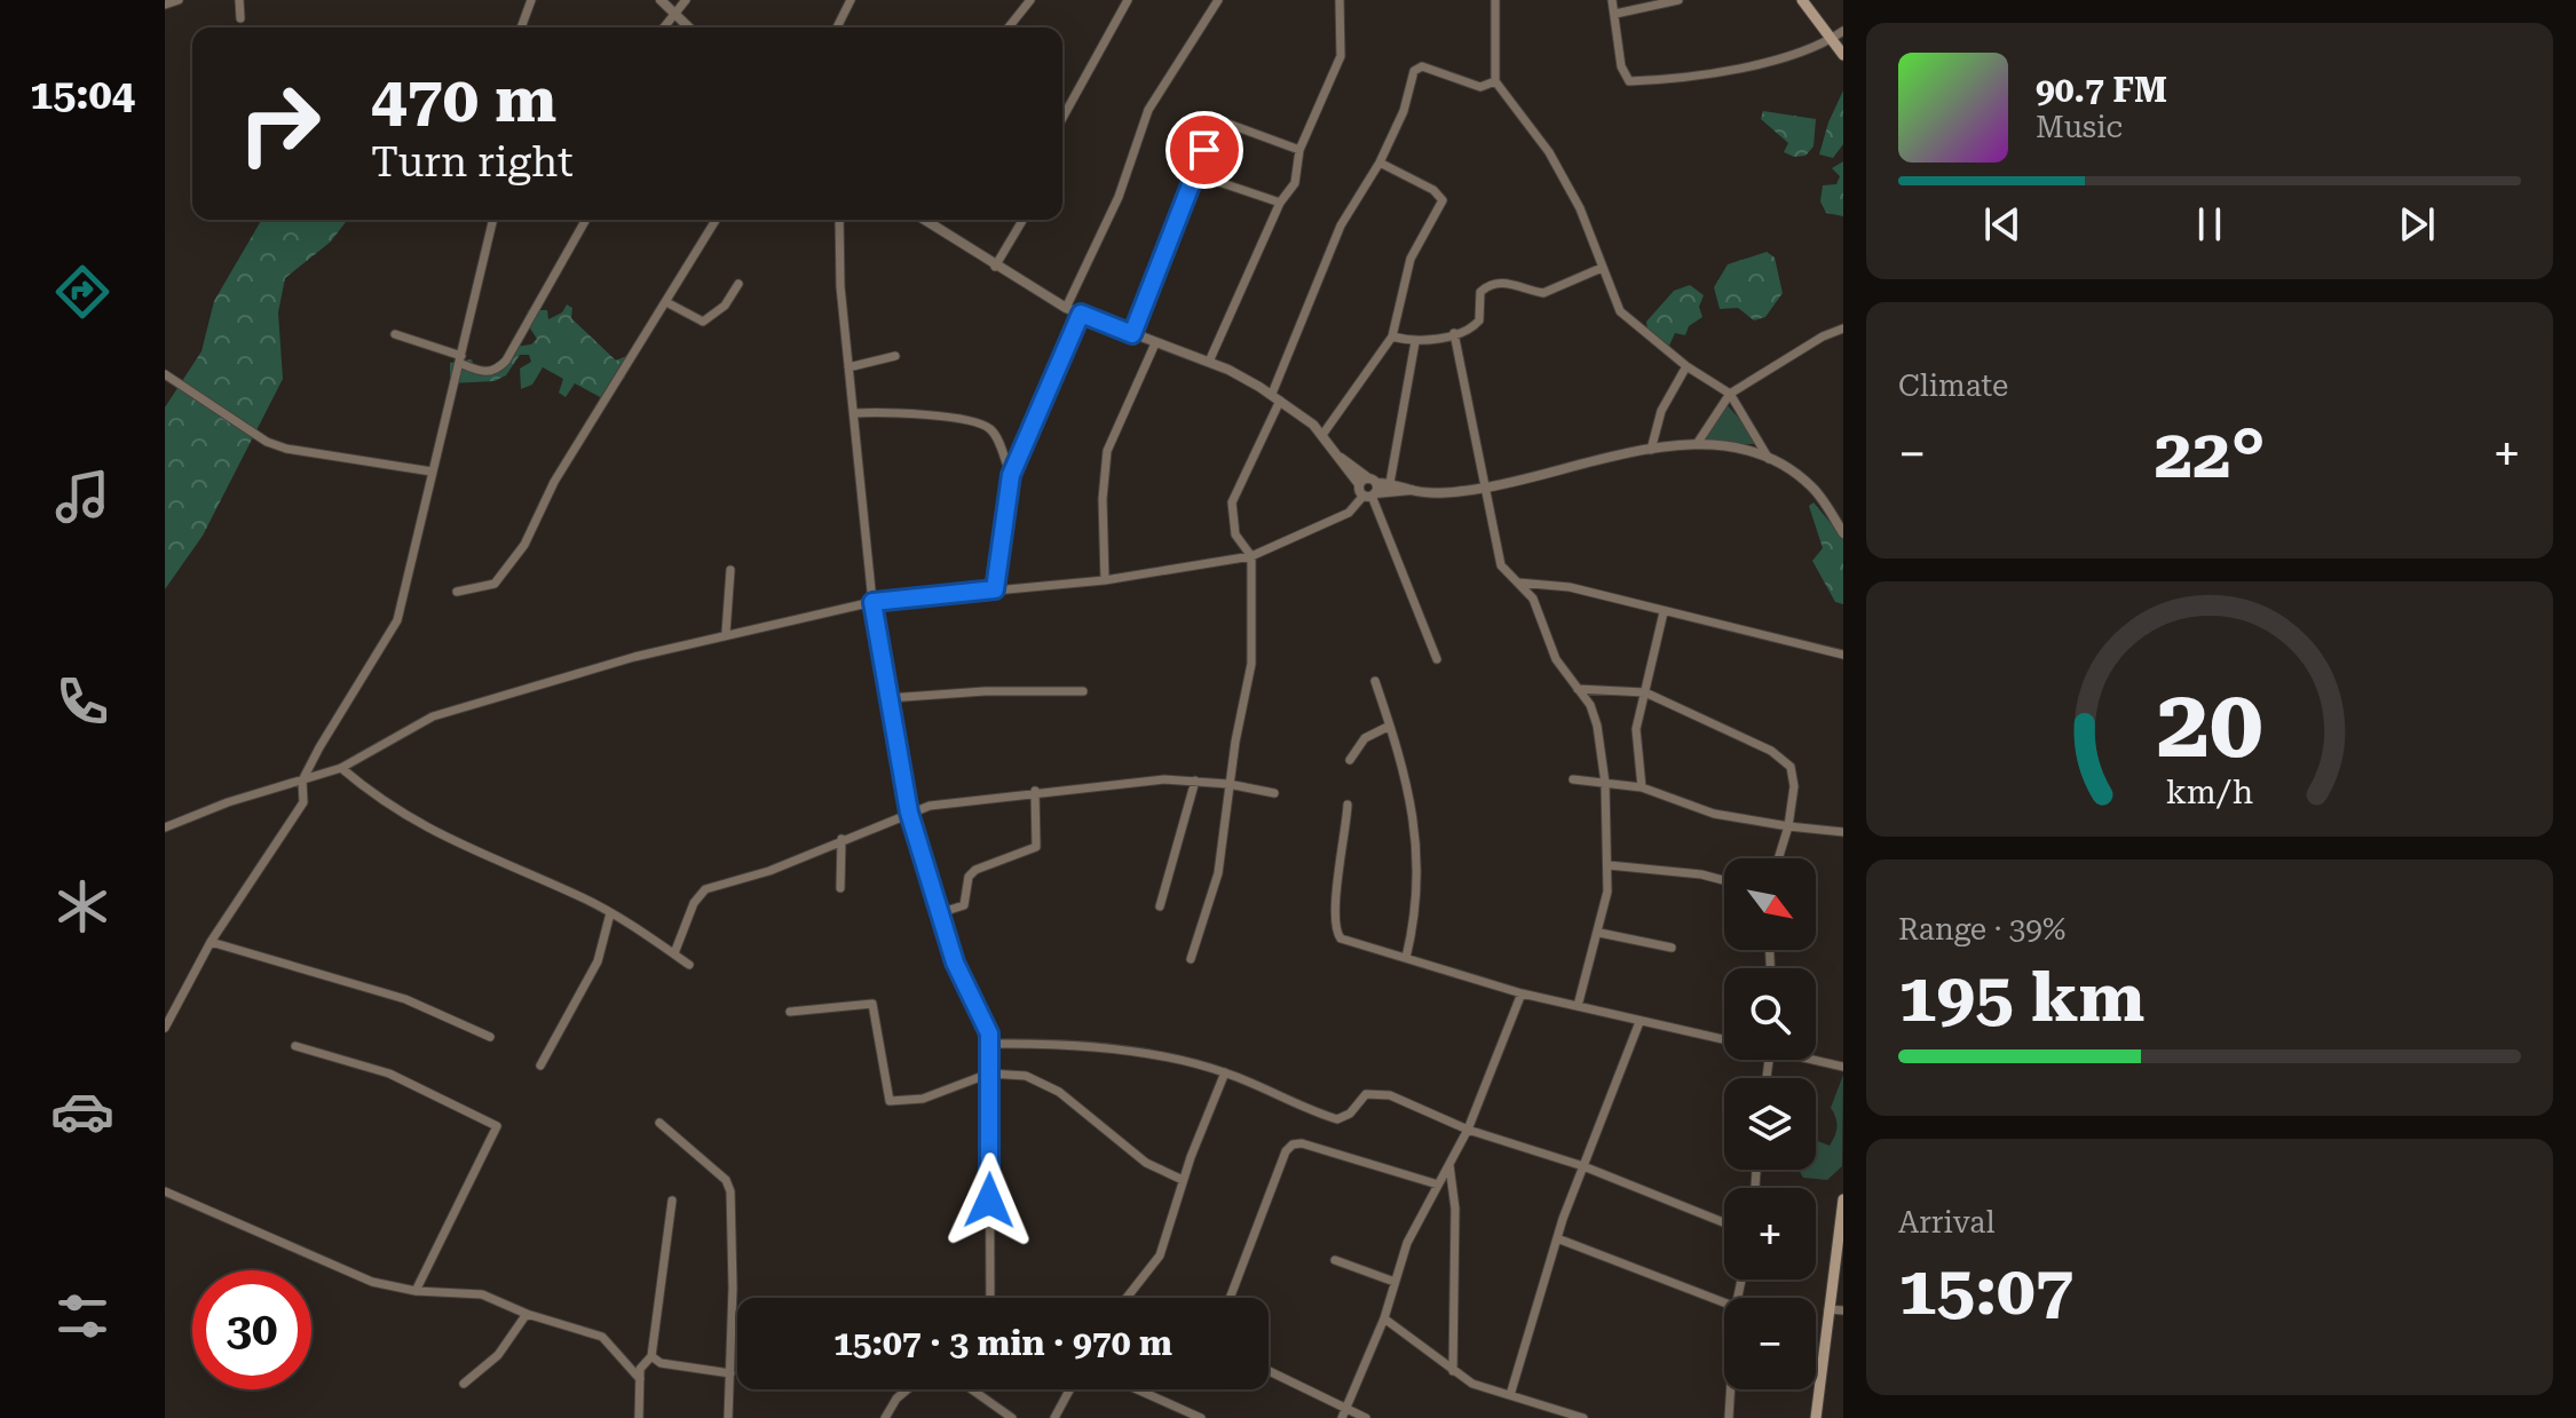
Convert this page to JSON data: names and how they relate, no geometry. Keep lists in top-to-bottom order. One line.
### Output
{"north":"bottom right","page":{"tabs":"15:04","turn":["470 m","Turn right"],"song":["90.7 FM","Music"],"tile":["Climate",["Range · 39%","195 km"],["Arrival","15:07"]],"heat":["−","22°","+"],"map_buttons":["+","−"],"limit":"30","trip":"15:07 · 3 min · 970 m","gauge":["20","km/h"]}}
